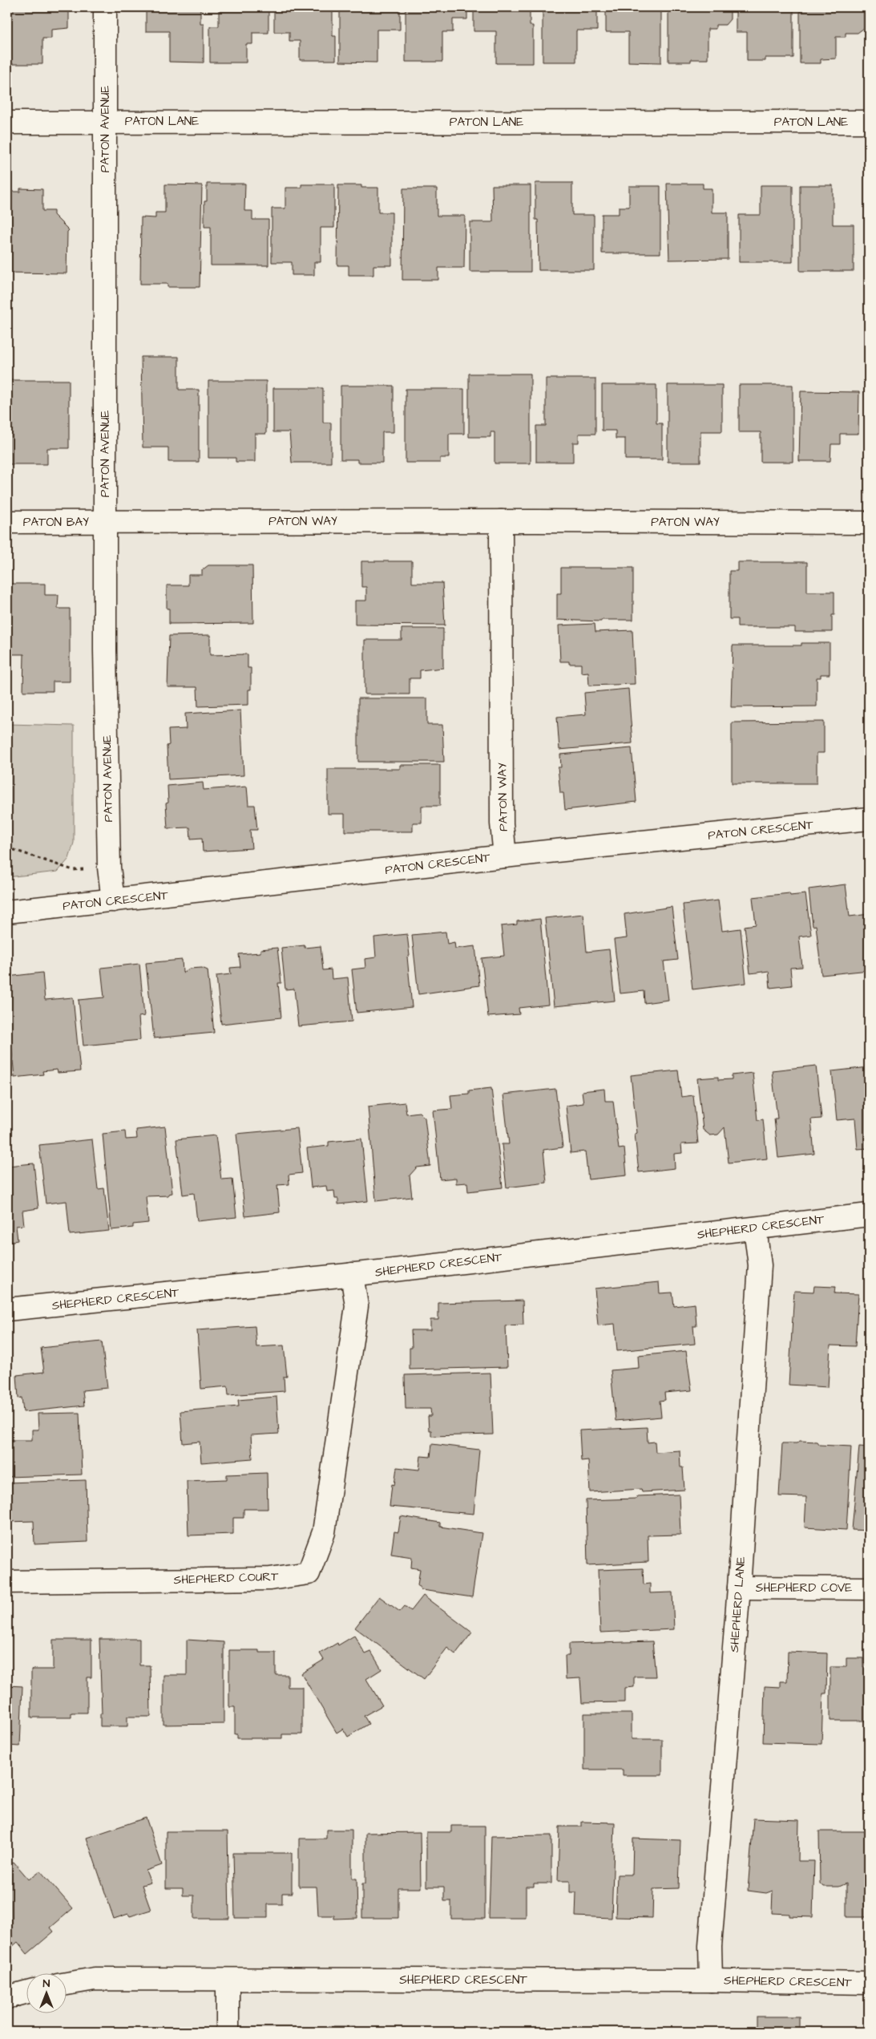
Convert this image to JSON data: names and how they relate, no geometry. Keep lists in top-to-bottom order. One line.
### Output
{"streets":{"street":["PATON LANE","PATON AVENUE","PATON WAY","PATON BAY","PATON CRESCENT","SHEPHERD CRESCENT","SHEPHERD COURT","SHEPHERD COVE","SHEPHERD LANE"]},"crossings":[["PATON LANE","PATON AVENUE"],["PATON AVENUE","PATON WAY"],["PATON AVENUE","PATON BAY"],["PATON AVENUE","PATON CRESCENT"],["PATON WAY","PATON BAY"],["PATON WAY","PATON CRESCENT"],["SHEPHERD CRESCENT","SHEPHERD COURT"],["SHEPHERD CRESCENT","SHEPHERD LANE"],["SHEPHERD COVE","SHEPHERD LANE"]],"north":"top"}
